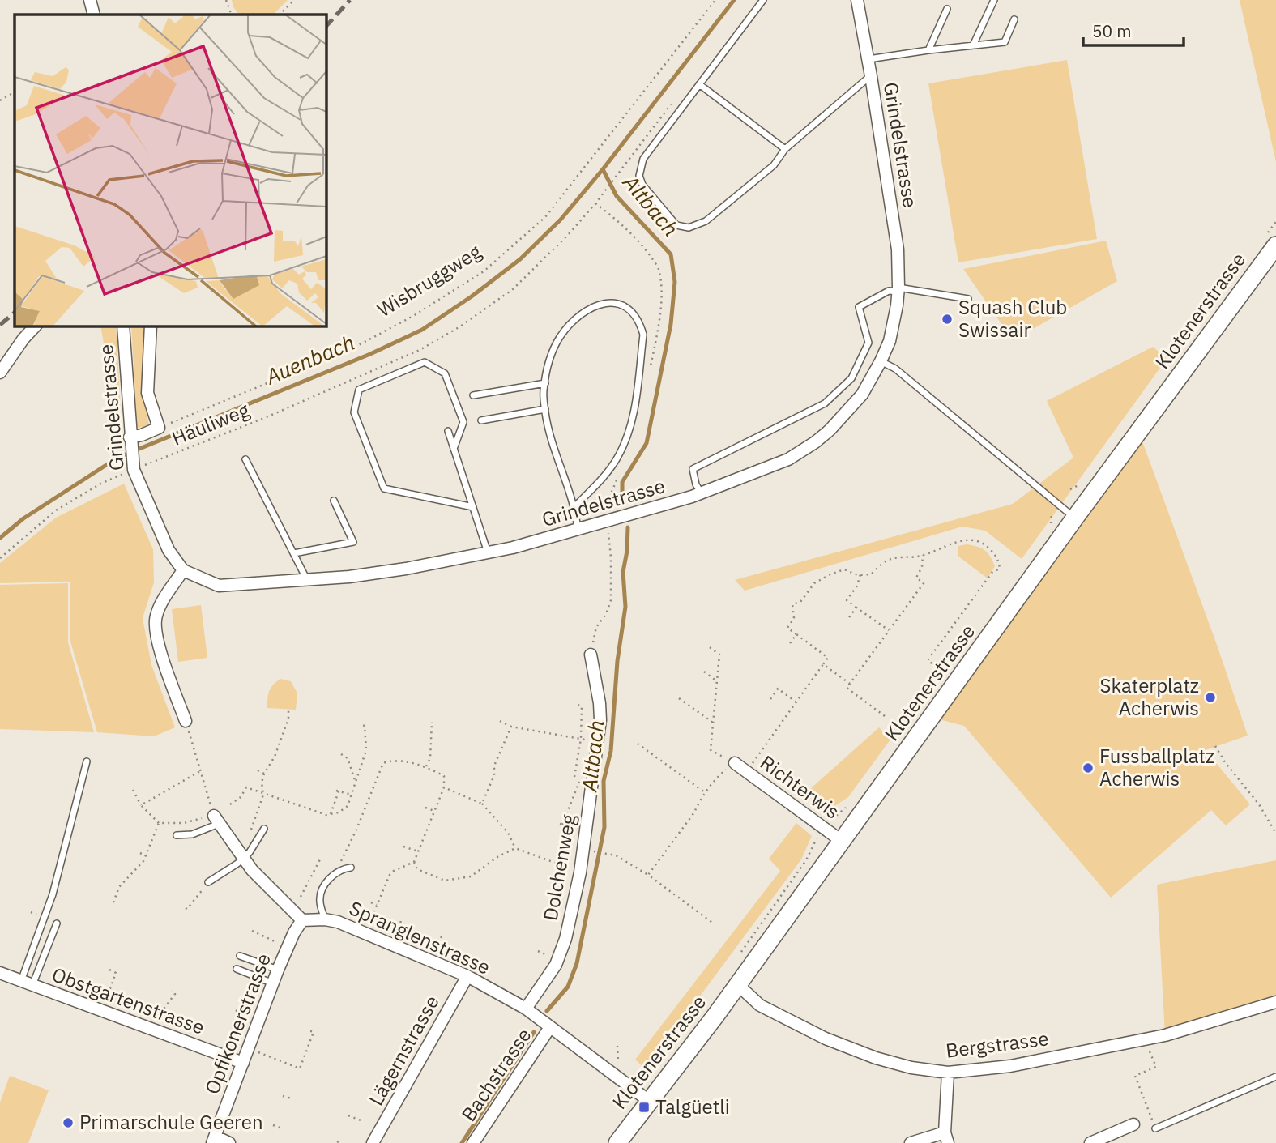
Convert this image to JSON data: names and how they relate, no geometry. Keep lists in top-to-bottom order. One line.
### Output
{"streets":{"main road":["Klotenerstrasse"],"street":["Grindelstrasse","Richterwis","Dolchenweg","Spranglenstrasse","Obstgartenstrasse","Opfikonerstrasse","Bergstrasse","Lägernstrasse","Bachstrasse"],"path":["Wisbruggweg","Häuliweg"]},"crossings":[["Grindelstrasse","Häuliweg"],["Klotenerstrasse","Richterwis"],["Klotenerstrasse","Spranglenstrasse"],["Klotenerstrasse","Bergstrasse"],["Dolchenweg","Spranglenstrasse"],["Spranglenstrasse","Opfikonerstrasse"],["Spranglenstrasse","Lägernstrasse"],["Spranglenstrasse","Bachstrasse"],["Obstgartenstrasse","Opfikonerstrasse"]],"water":["Altbach","Auenbach"],"places":{"other":["Squash Club Swissair","Skaterplatz Acherwis","Fussballplatz Acherwis","Primarschule Geeren"],"transit":["Talgüetli"]},"scale_bar":"50 m"}
